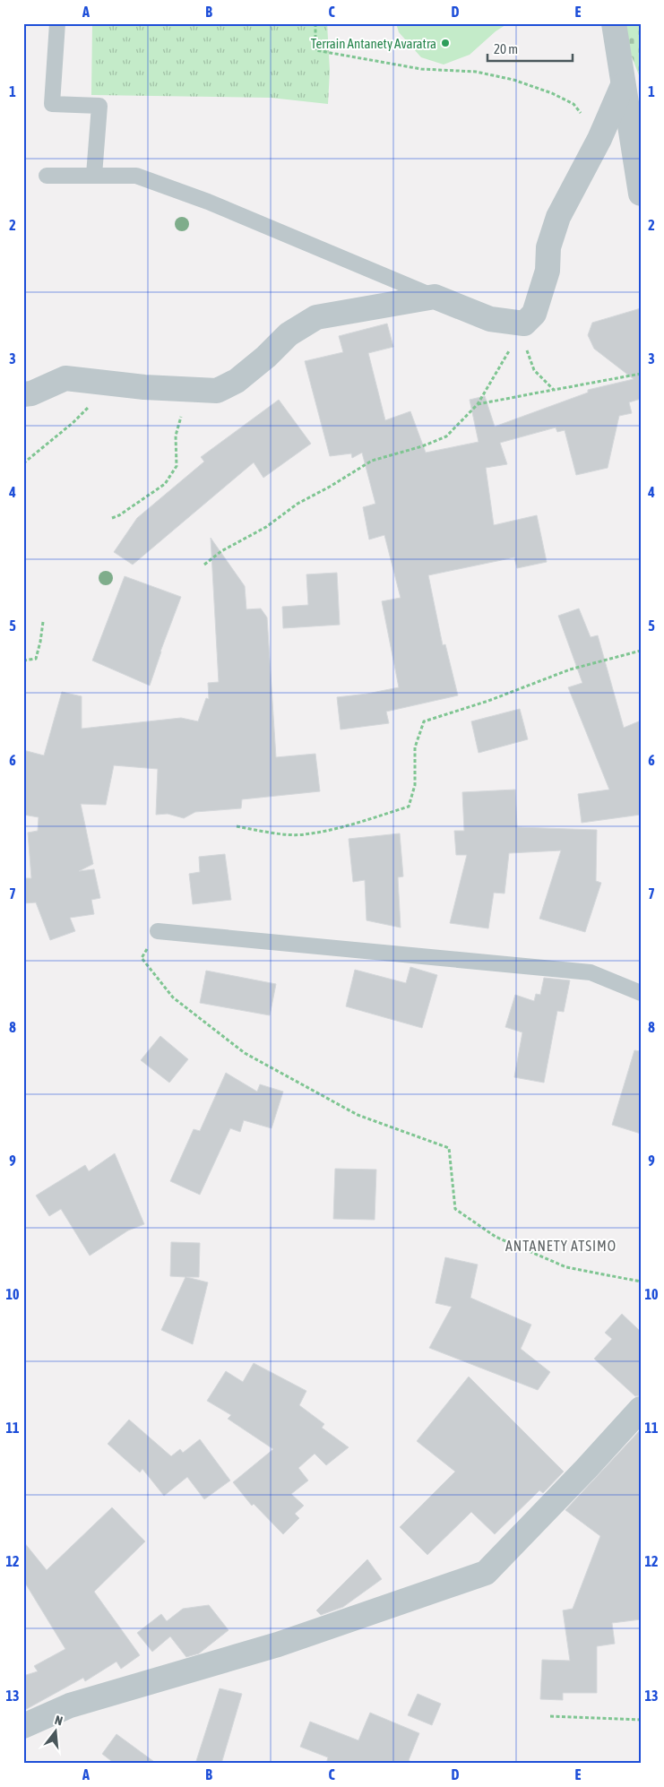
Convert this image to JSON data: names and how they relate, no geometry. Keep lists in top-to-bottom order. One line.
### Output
{"districts":["ANTANETY ATSIMO"],"places":["Terrain Antanety Avaratra"],"scale_bar":"20 m","north":"top","grid":{"columns":["A","B","C","D","E"],"rows":["1","2","3","4","5","6","7","8","9","10","11","12","13"]}}
